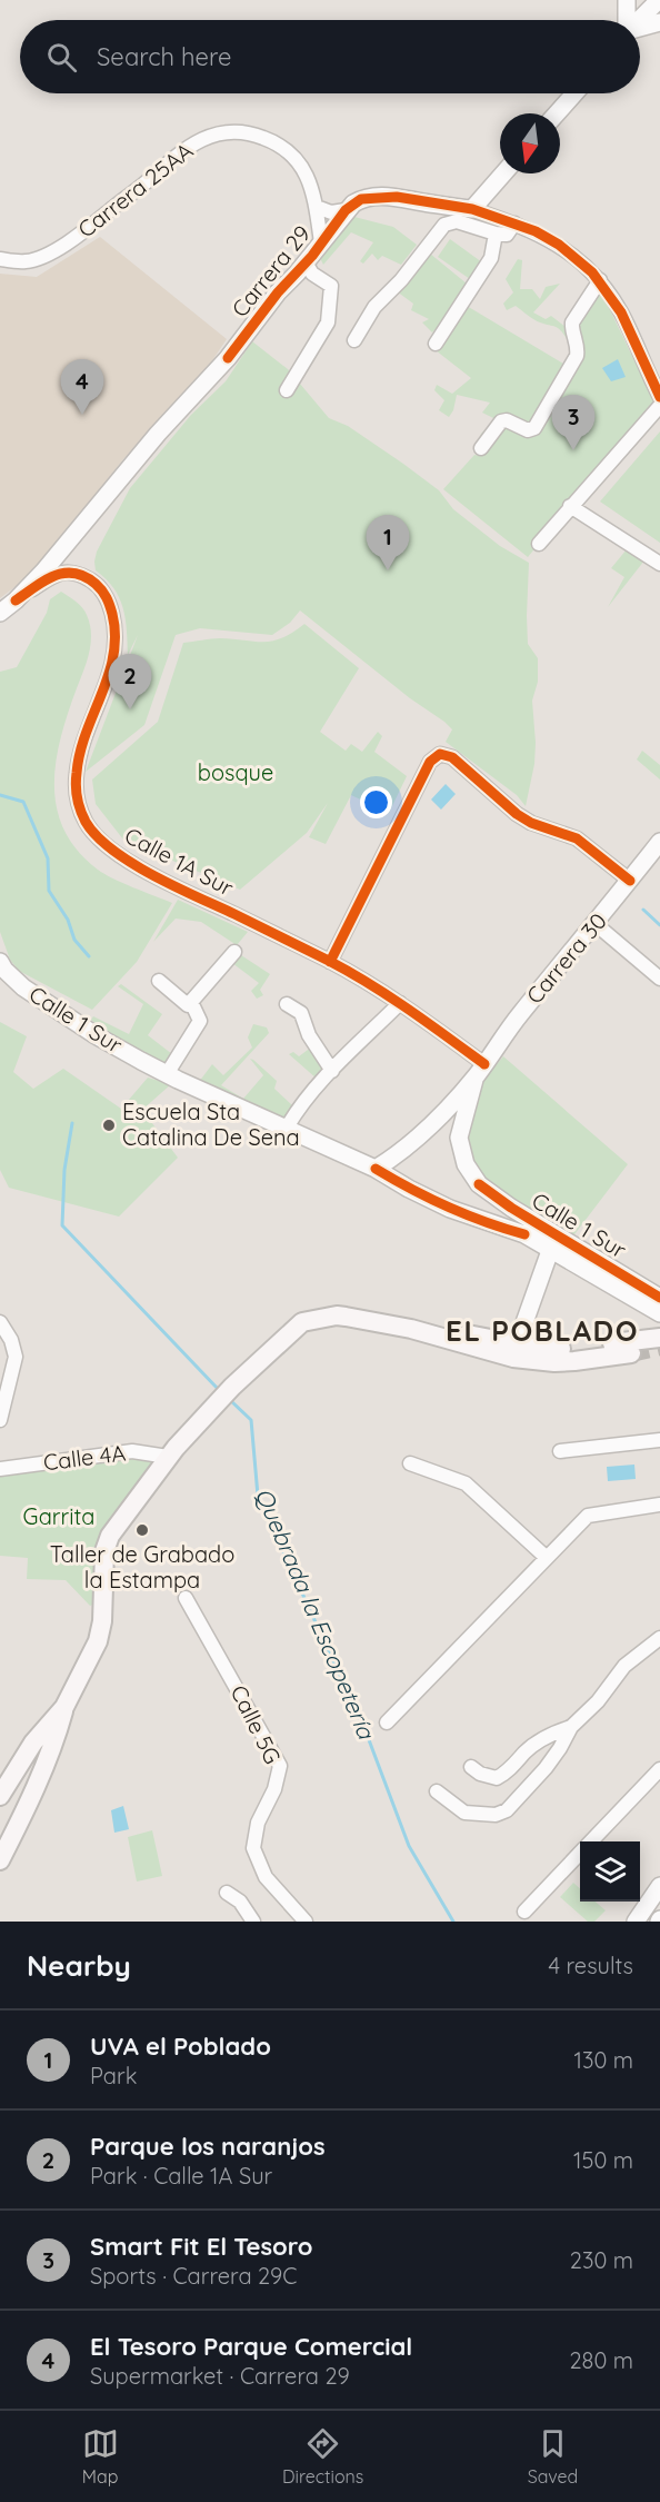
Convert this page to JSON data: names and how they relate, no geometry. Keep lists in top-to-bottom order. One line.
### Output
{"streets":{"street":["Carrera 25AA","Carrera 29","Calle 1A Sur","Carrera 30","Calle 1 Sur","Calle 4A","Calle 5G"]},"crossings":[["Carrera 25AA","Carrera 29"],["Carrera 29","Calle 1A Sur"],["Calle 1A Sur","Carrera 30"],["Carrera 30","Calle 1 Sur"]],"districts":["EL POBLADO"],"water":["Quebrada la Escopetería"],"parks":["bosque","Garrita"],"places":["Escuela Sta Catalina De Sena","Taller de Grabado la Estampa"],"north":"bottom","page":{"search":"Search here","pins":["4","3","1","2"],"heading":["Nearby","4 results"],"list":[{"mark":"1","name":"UVA el Poblado","note":"Park","value":"130 m"},{"mark":"2","name":"Parque los naranjos","note":"Park · Calle 1A Sur","value":"150 m"},{"mark":"3","name":"Smart Fit El Tesoro","note":"Sports · Carrera 29C","value":"230 m"},{"mark":"4","name":"El Tesoro Parque Comercial","note":"Supermarket · Carrera 29","value":"280 m"}],"nav":["Map","Directions","Saved"]}}
